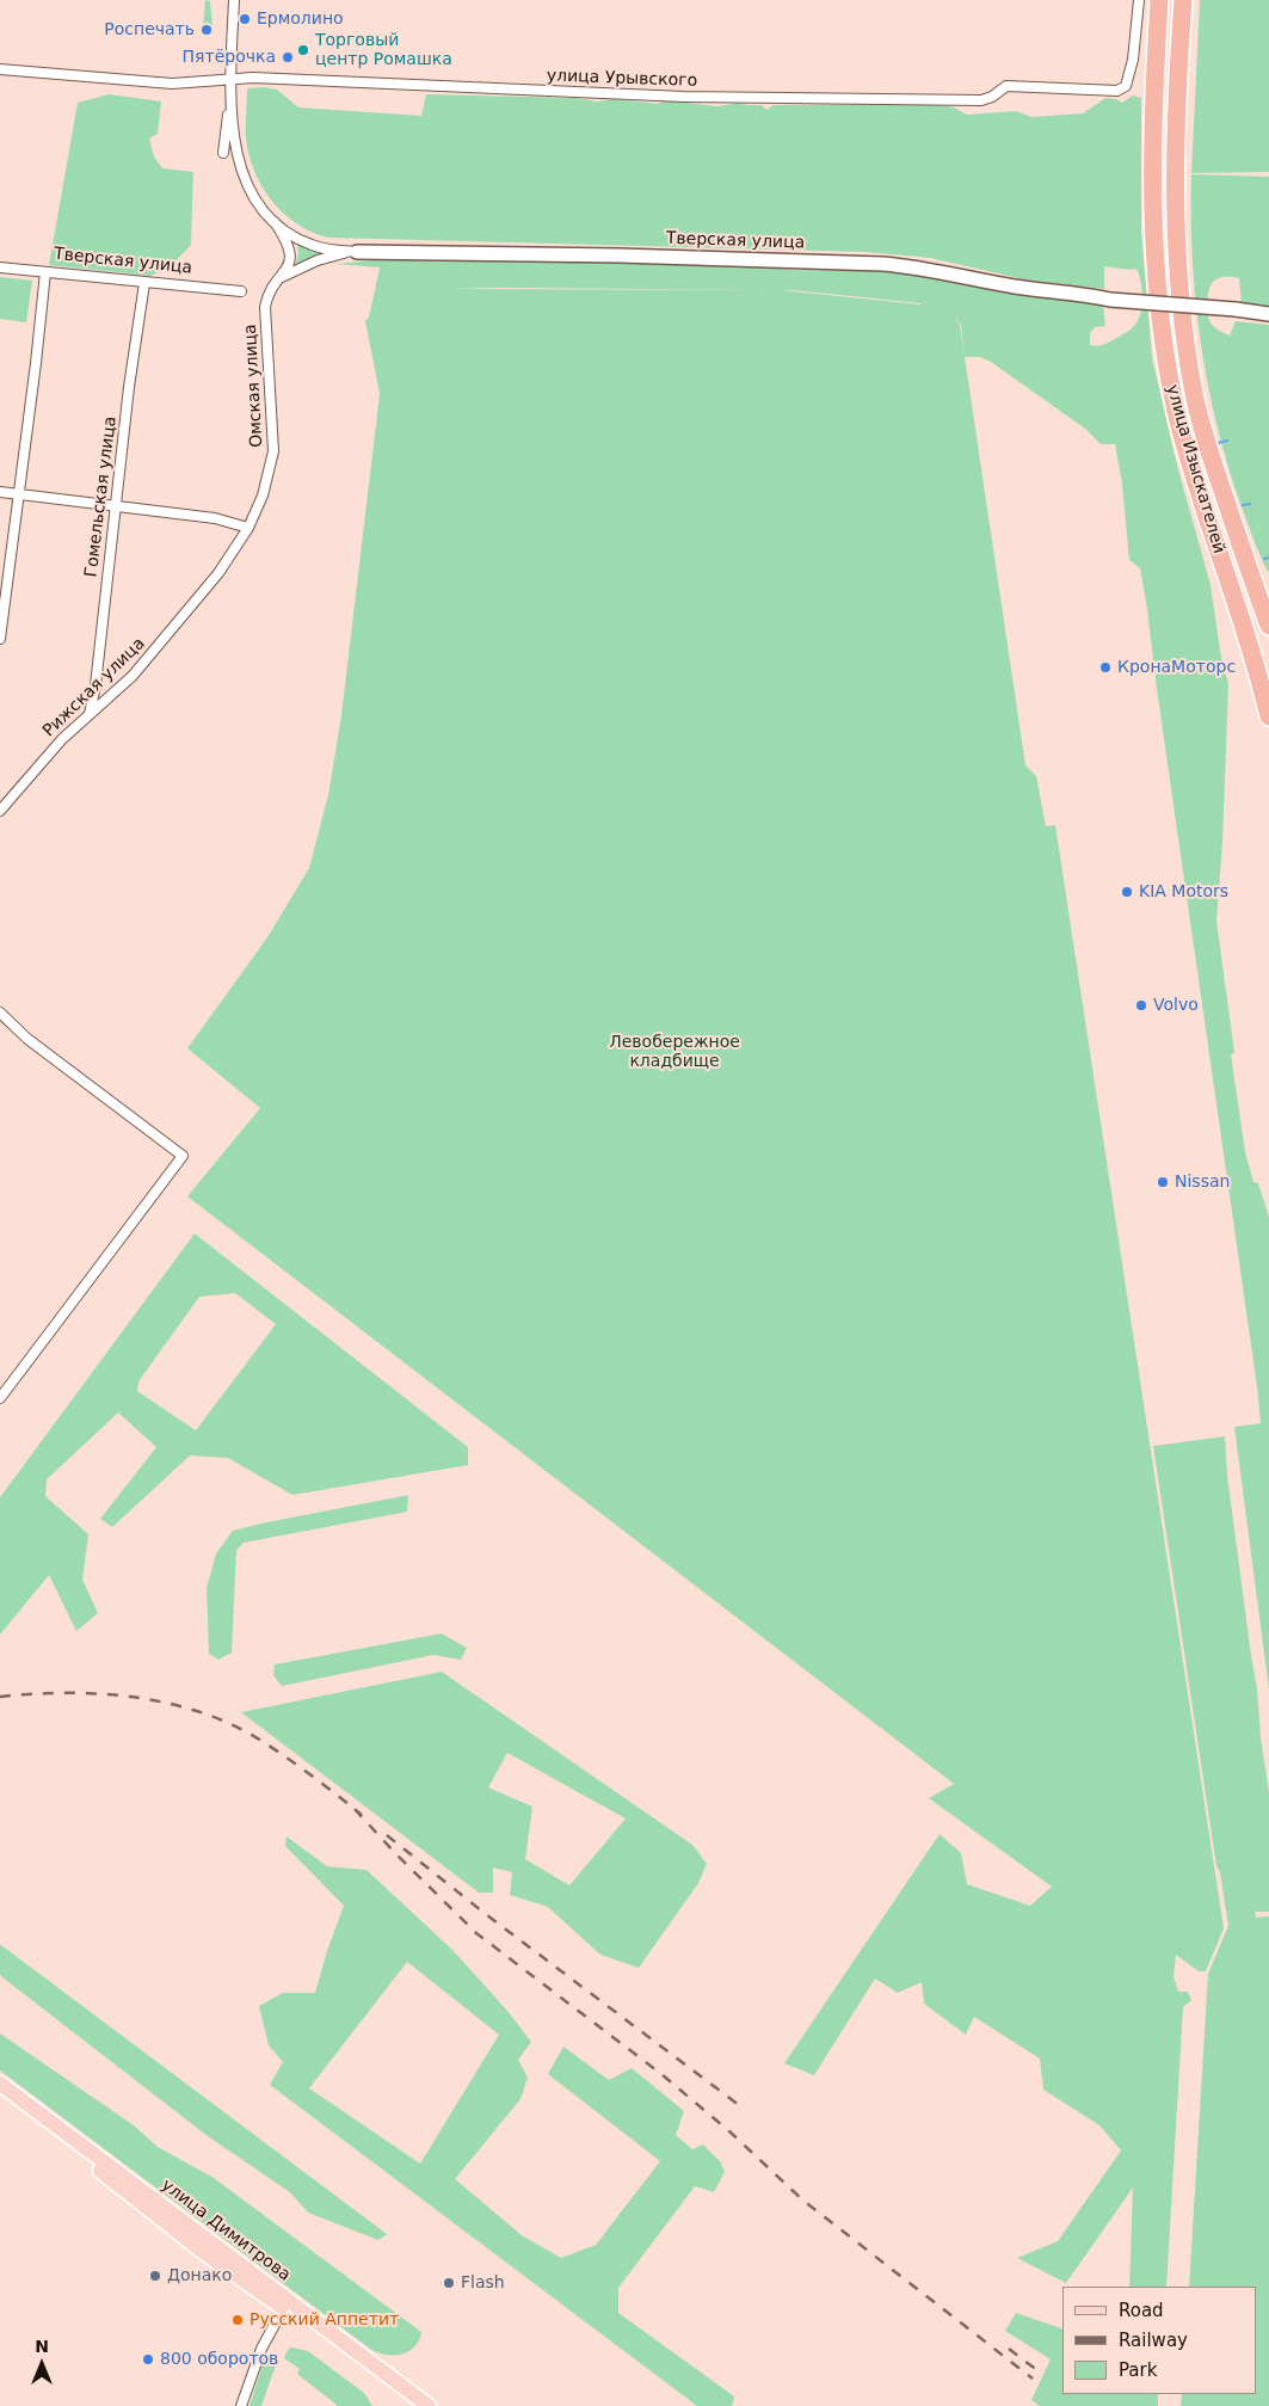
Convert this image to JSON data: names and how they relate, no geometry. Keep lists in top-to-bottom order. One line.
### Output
{"streets":{"highway":["улица Изыскателей"],"main road":["улица Димитрова"],"street":["улица Урывского","Тверская улица","Омская улица","Гомельская улица","Рижская улица"]},"crossings":[["Тверская улица","Гомельская улица"],["Омская улица","Рижская улица"],["Гомельская улица","Рижская улица"]],"parks":["Левобережное кладбище"],"places":["Ермолино","Роспечать","Торговый центр Ромашка","Пятёрочка","КронаМоторс","KIA Motors","Volvo","Nissan","Донако","Flash","Русский Аппетит","800 оборотов"],"legend":["Road","Railway","Park"],"north":"top"}
